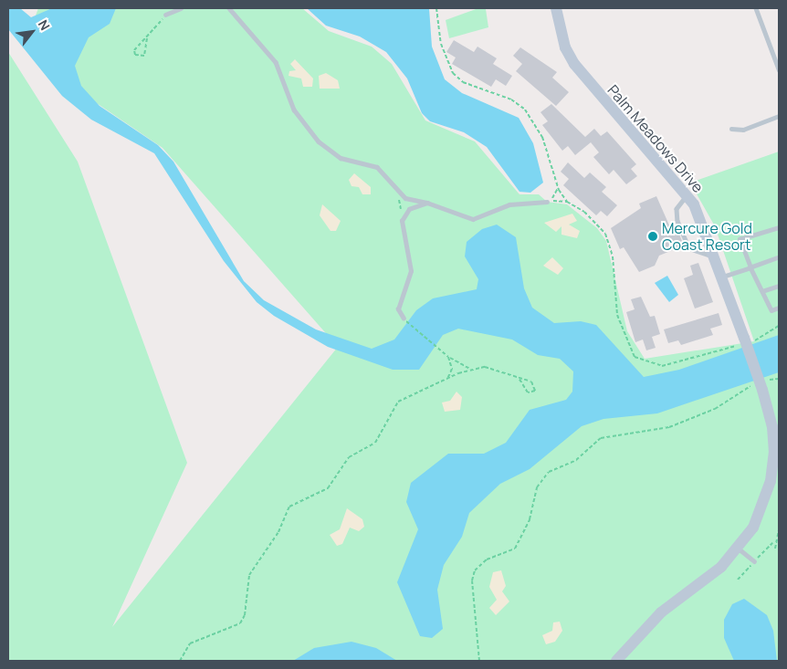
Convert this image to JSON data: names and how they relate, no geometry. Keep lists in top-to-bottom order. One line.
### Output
{"streets":{"street":["Palm Meadows Drive"]},"places":["Mercure Gold Coast Resort"],"north":"top right"}
